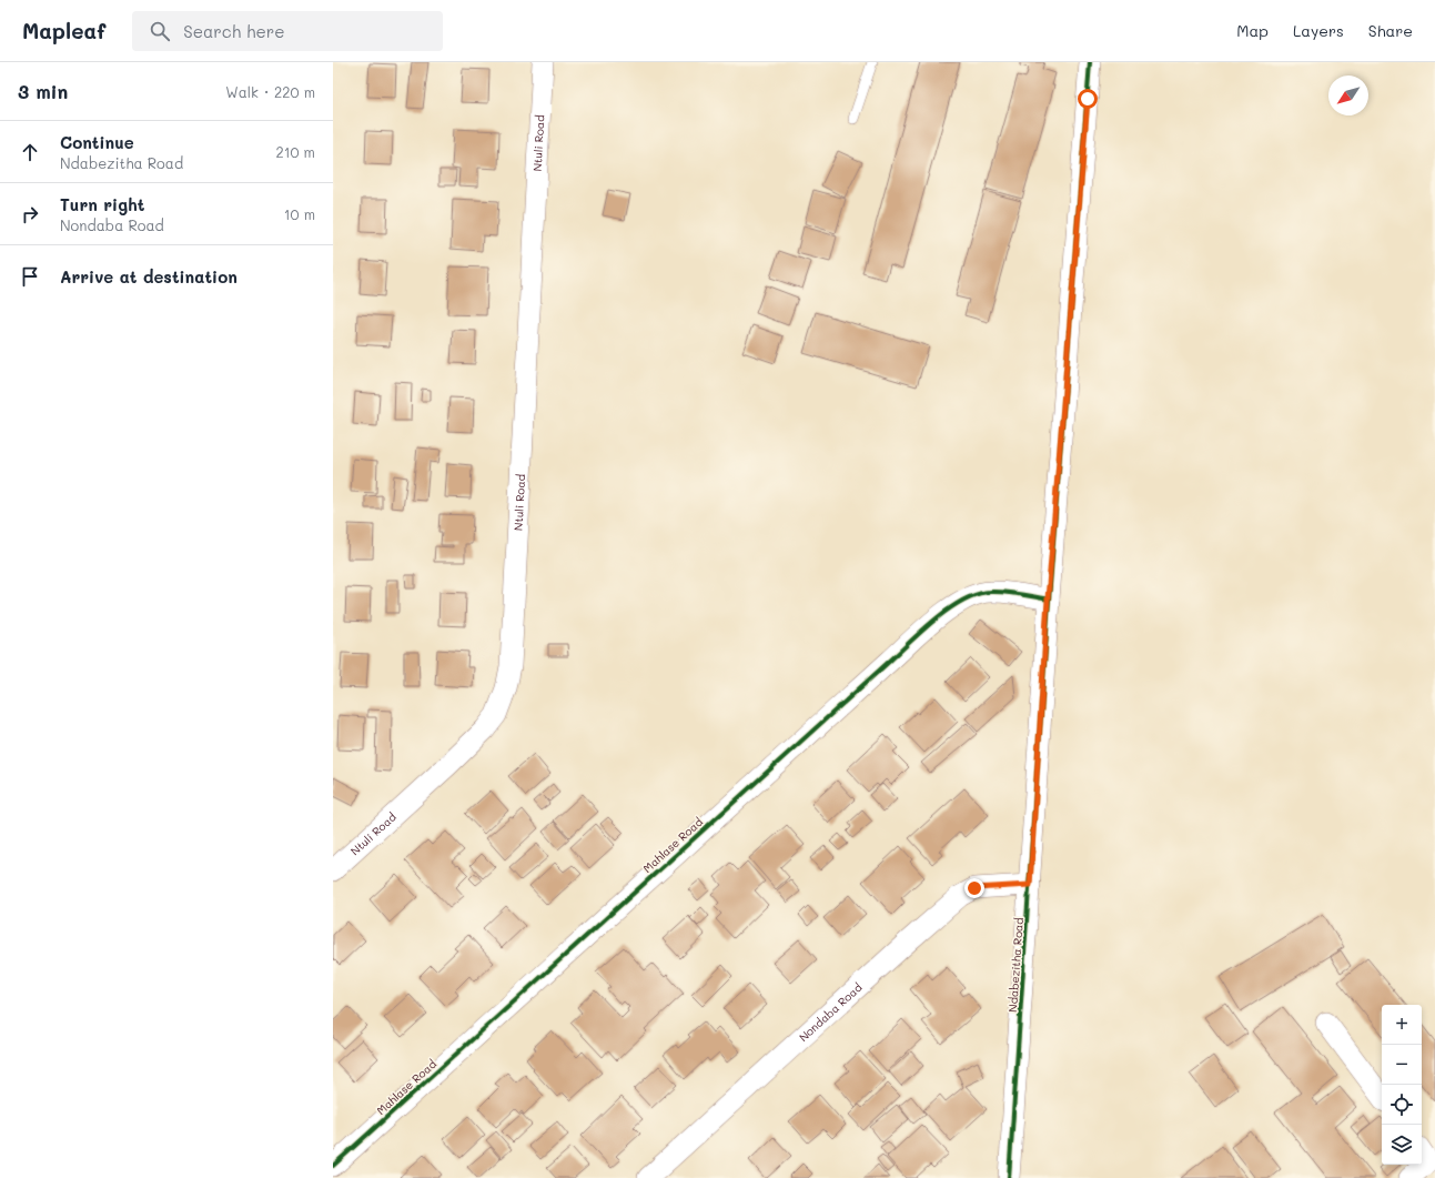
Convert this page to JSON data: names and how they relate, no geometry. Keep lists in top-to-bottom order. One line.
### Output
{"streets":{"street":["Ntuli Road","Mahlase Road","Ndabezitha Road","Nondaba Road"]},"crossings":[["Mahlase Road","Ndabezitha Road"],["Ndabezitha Road","Nondaba Road"]],"north":"bottom left","page":{"header":"Mapleaf","search":"Search here","nav":["Map","Layers","Share"],"heading":["3 min","Walk · 220 m"],"list":[["Continue","Ndabezitha Road","210 m"],["Turn right","Nondaba Road","10 m"],"Arrive at destination"],"map_buttons":["+","−"]}}
